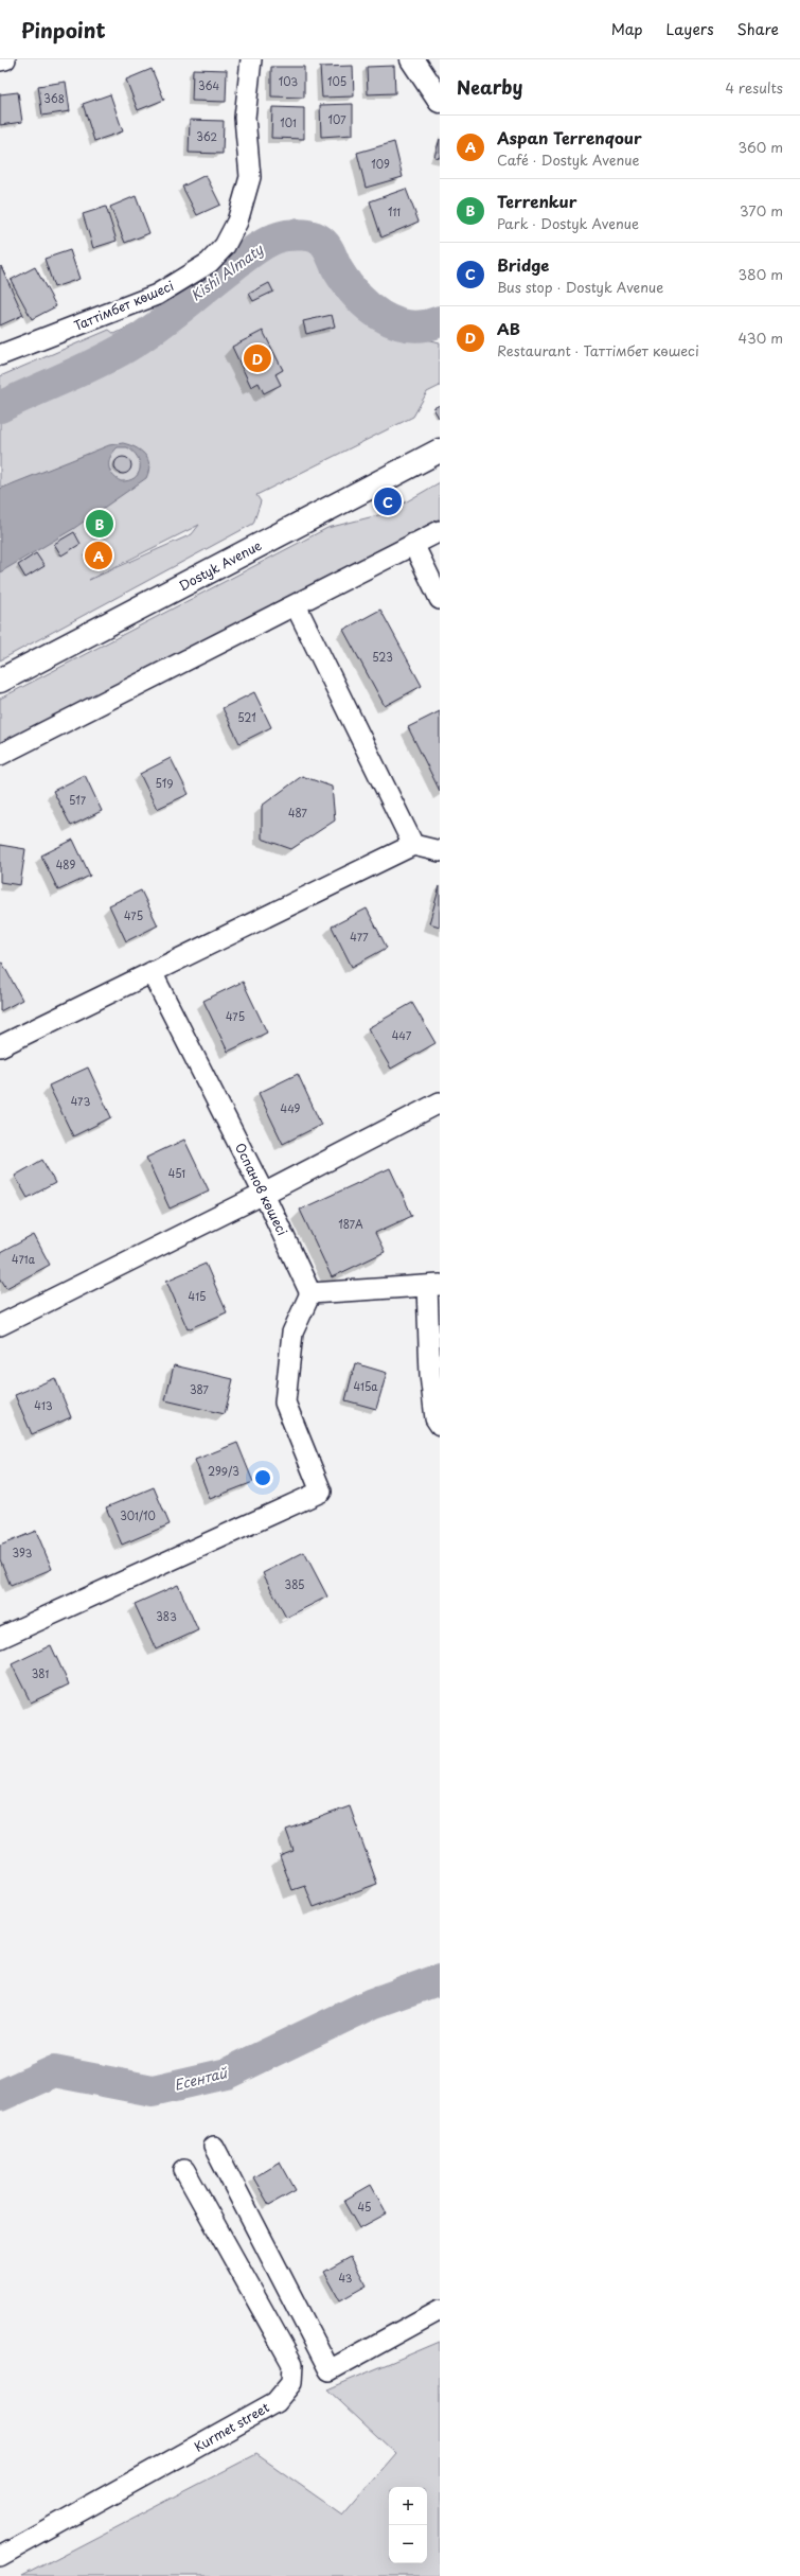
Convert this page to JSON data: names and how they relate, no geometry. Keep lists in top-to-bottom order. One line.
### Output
{"streets":{"main road":["Dostyk Avenue"],"street":["Таттімбет көшесі","Оспанов көшесі","Kurmet street"]},"water":["Kіshі Almaty","Есентай"],"house_numbers":["103","105","364","368","107","101","362","109","111","523","521","519","517","487","489","475","477","475","447","473","449","451","187А","471а","415","415а","387","413","299/3","301/10","393","385","383","381","45","43"],"page":{"header":"Pinpoint","nav":["Map","Layers","Share"],"heading":["Nearby","4 results"],"list":[{"mark":"A","name":"Aspan Terrenqour","note":"Café · Dostyk Avenue","value":"360 m"},{"mark":"B","name":"Terrenkur","note":"Park · Dostyk Avenue","value":"370 m"},{"mark":"C","name":"Bridge","note":"Bus stop · Dostyk Avenue","value":"380 m"},{"mark":"D","name":"AB","note":"Restaurant · Таттімбет көшесі","value":"430 m"}],"pins":["D","C","B","A"],"map_buttons":["+","−"]}}
